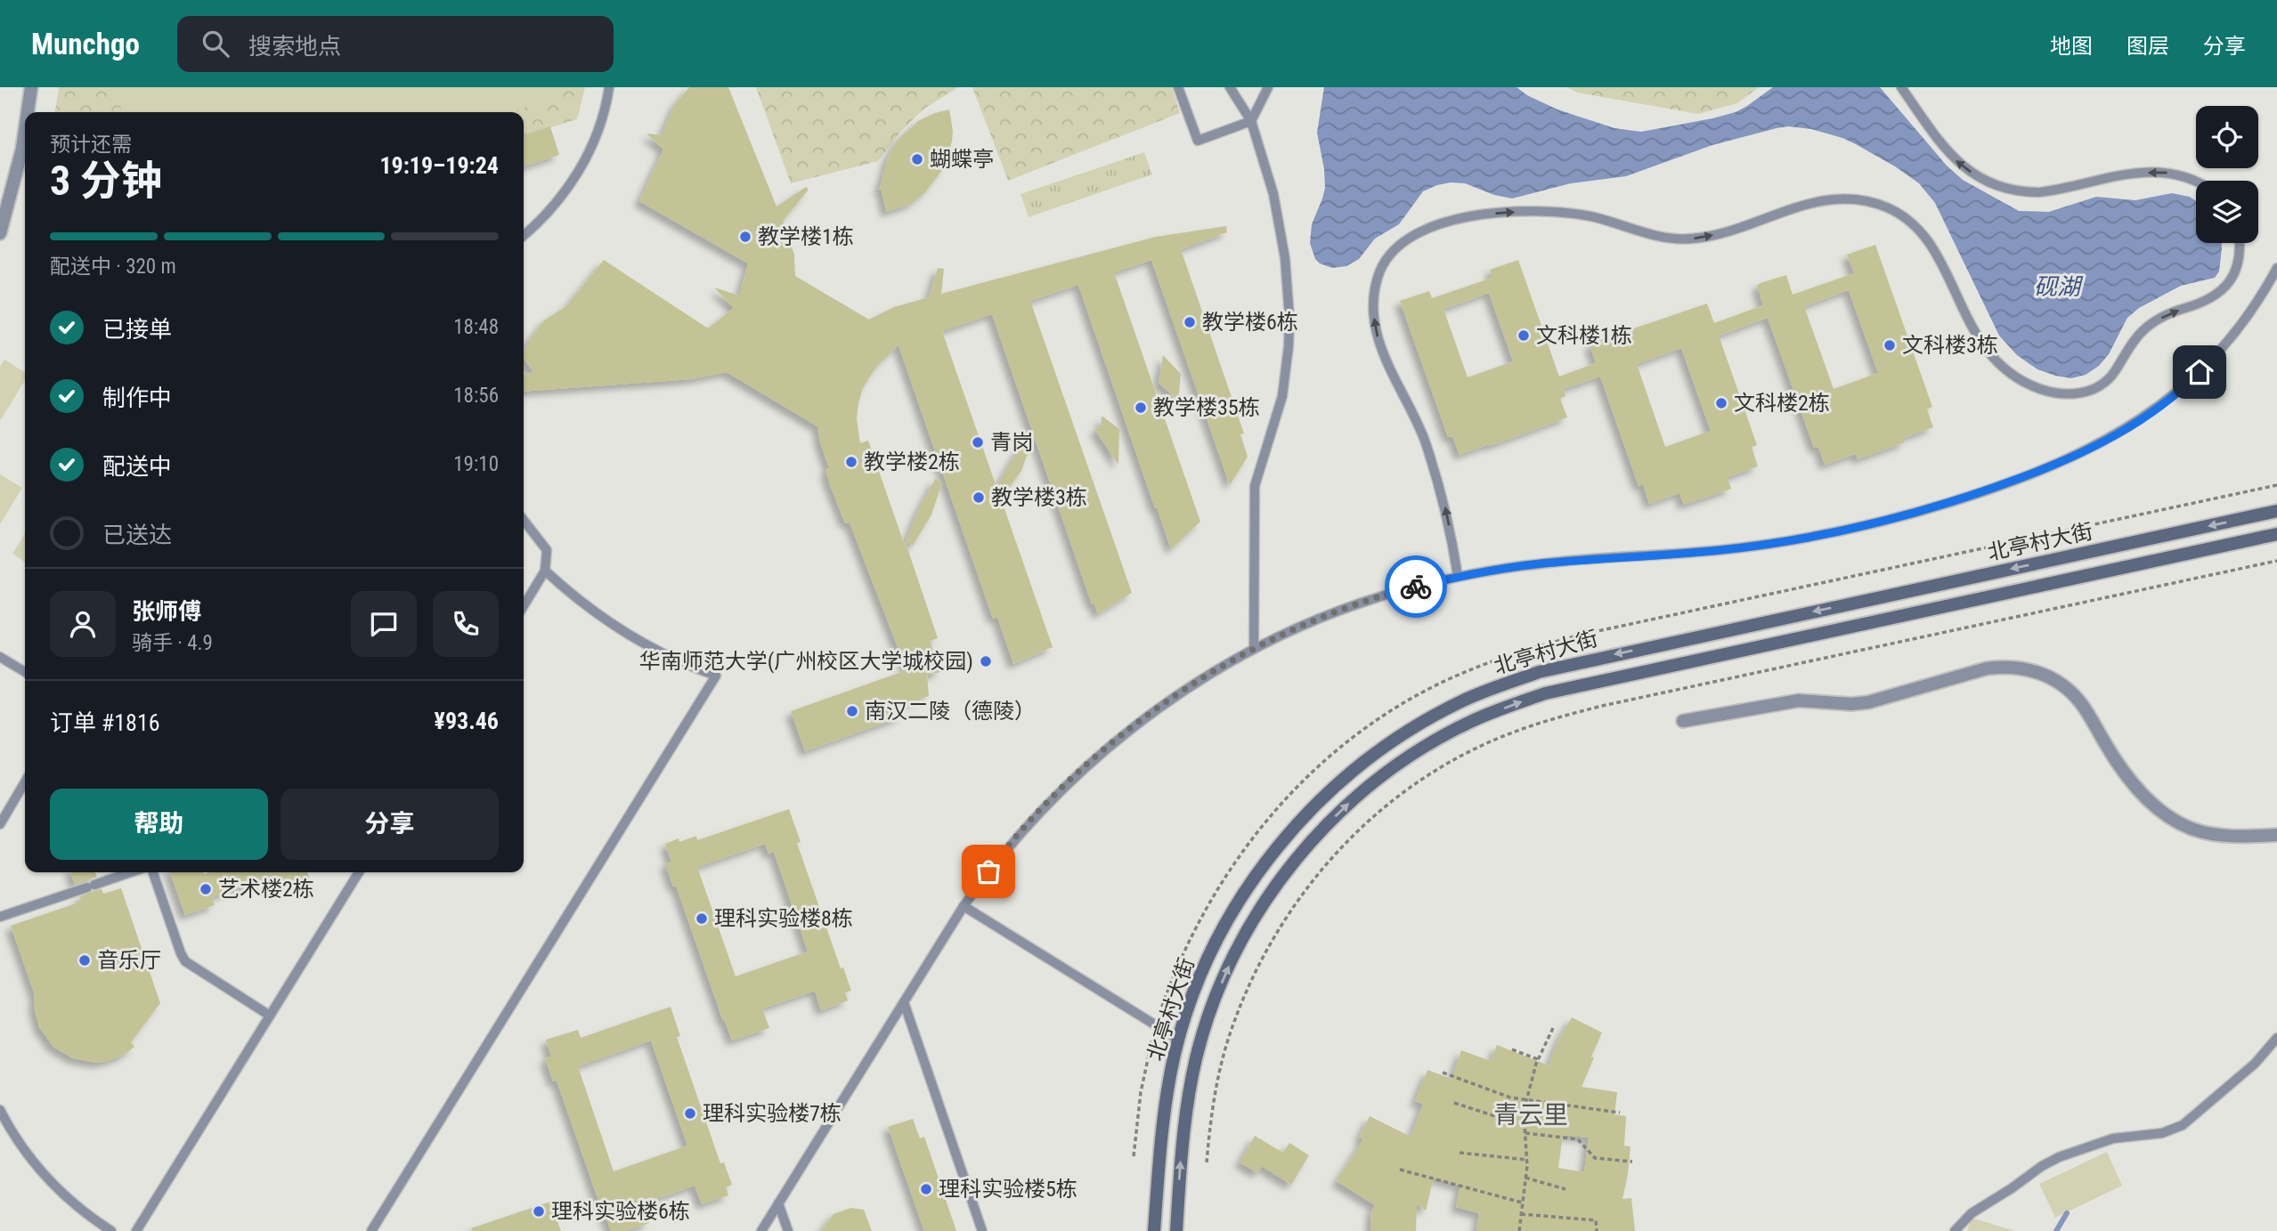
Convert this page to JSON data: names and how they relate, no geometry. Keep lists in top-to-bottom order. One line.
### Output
{"streets":{"main road":["北亭村大街"]},"districts":["青云里"],"water":["砚湖"],"places":["蝴蝶亭","教学楼1栋","教学楼6栋","文科楼1栋","文科楼3栋","文科楼2栋","教学楼35栋","青岗","教学楼2栋","教学楼3栋","华南师范大学(广州校区大学城校园)","南汉二陵（德陵）","艺术楼2栋","理科实验楼8栋","音乐厅","理科实验楼7栋","理科实验楼5栋","理科实验楼6栋"],"page":{"header":"Munchgo","search":"搜索地点","nav":["地图","图层","分享"],"heading":["3 分钟","预计还需","19:19–19:24"],"panel":["张师傅","骑手 · 4.9","订单 #1816","¥93.46"],"bar":"配送中 · 320 m","list":[["已接单","18:48"],["制作中","18:56"],["配送中","19:10"],"已送达"],"buttons":["帮助","分享"]}}
